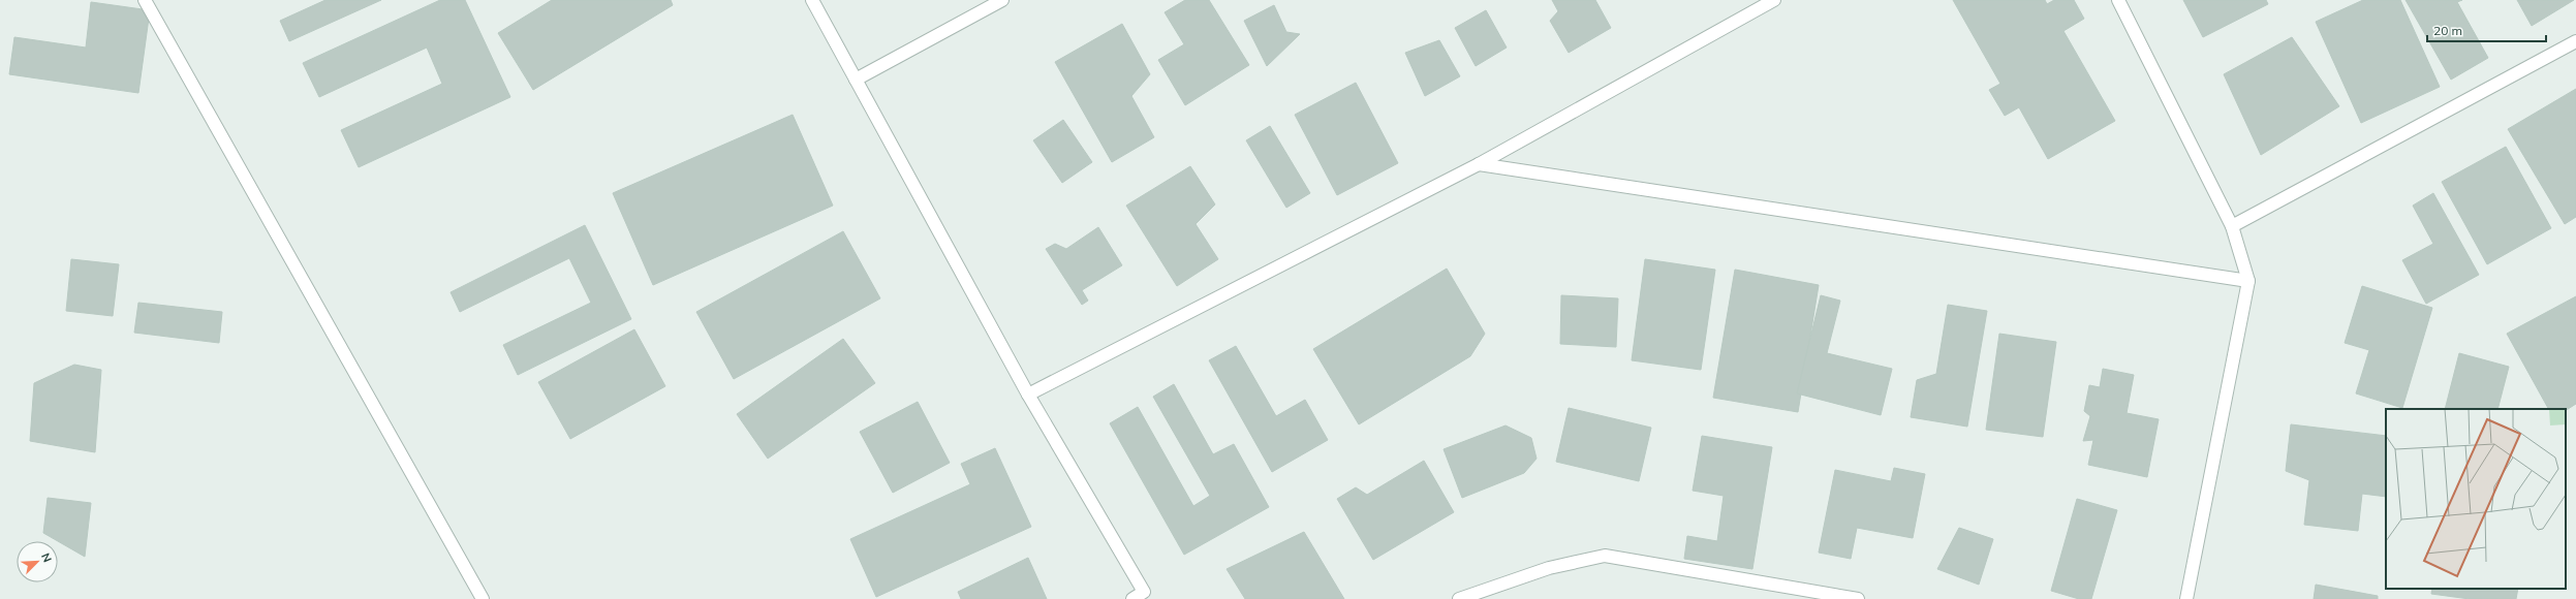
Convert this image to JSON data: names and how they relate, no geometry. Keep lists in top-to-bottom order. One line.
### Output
{"scale_bar":"20 m","north":"top right"}
